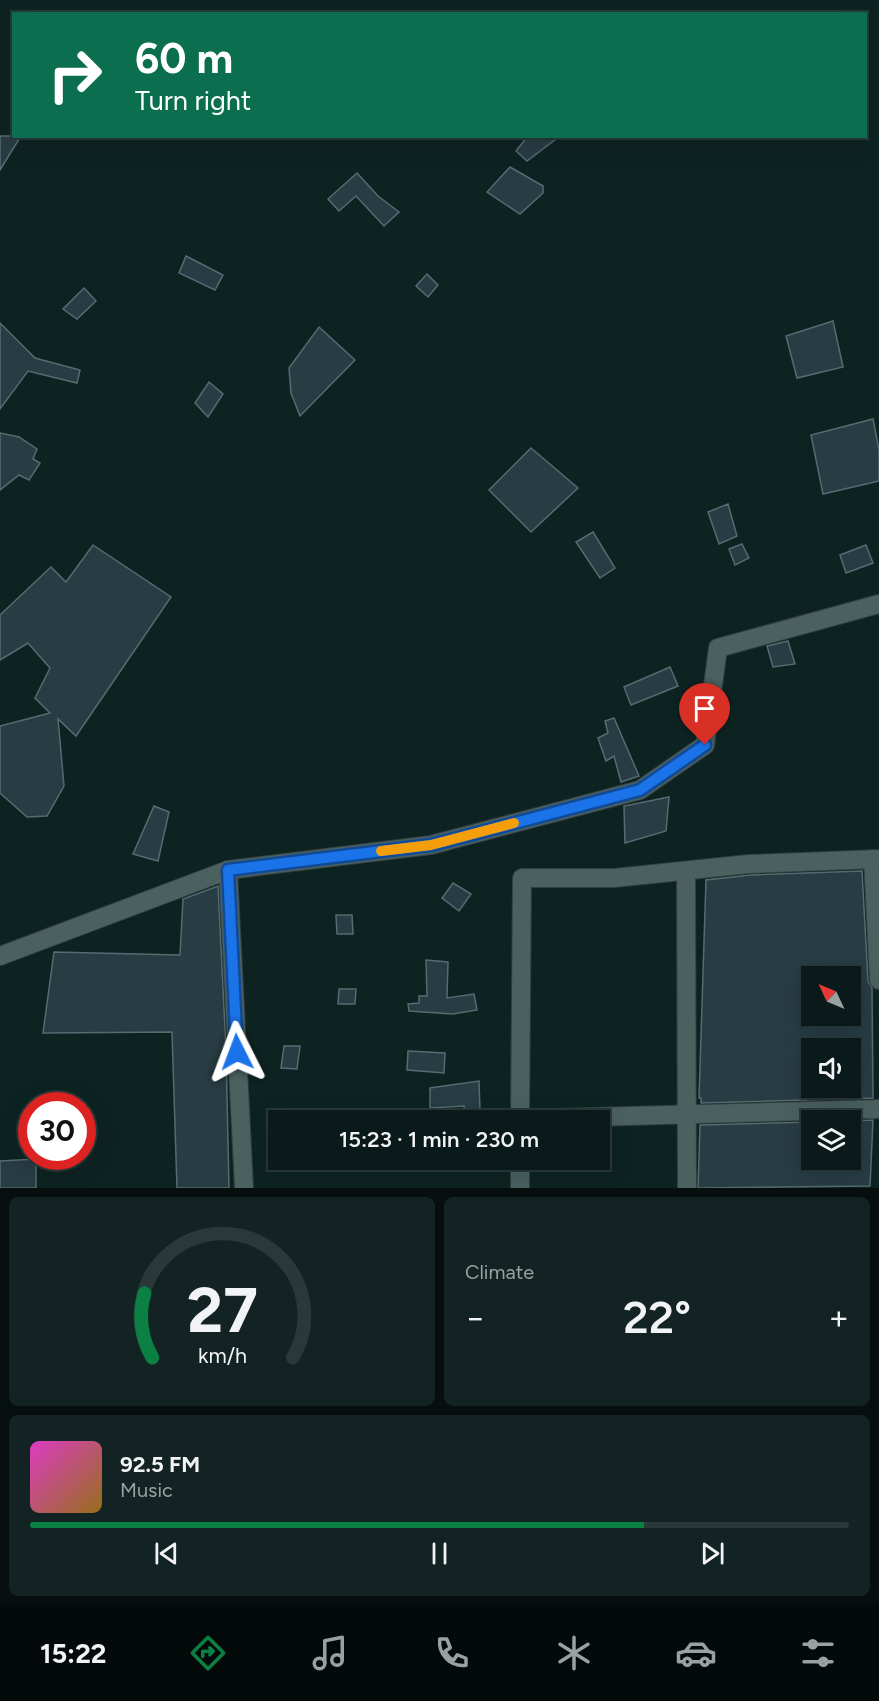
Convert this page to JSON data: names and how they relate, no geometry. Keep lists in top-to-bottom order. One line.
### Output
{"north":"top left","page":{"turn":["60 m","Turn right"],"limit":"30","trip":"15:23 · 1 min · 230 m","tile":"Climate","heat":["−","22°","+"],"song":["92.5 FM","Music"],"tabs":"15:22","gauge":["27","km/h"]}}
